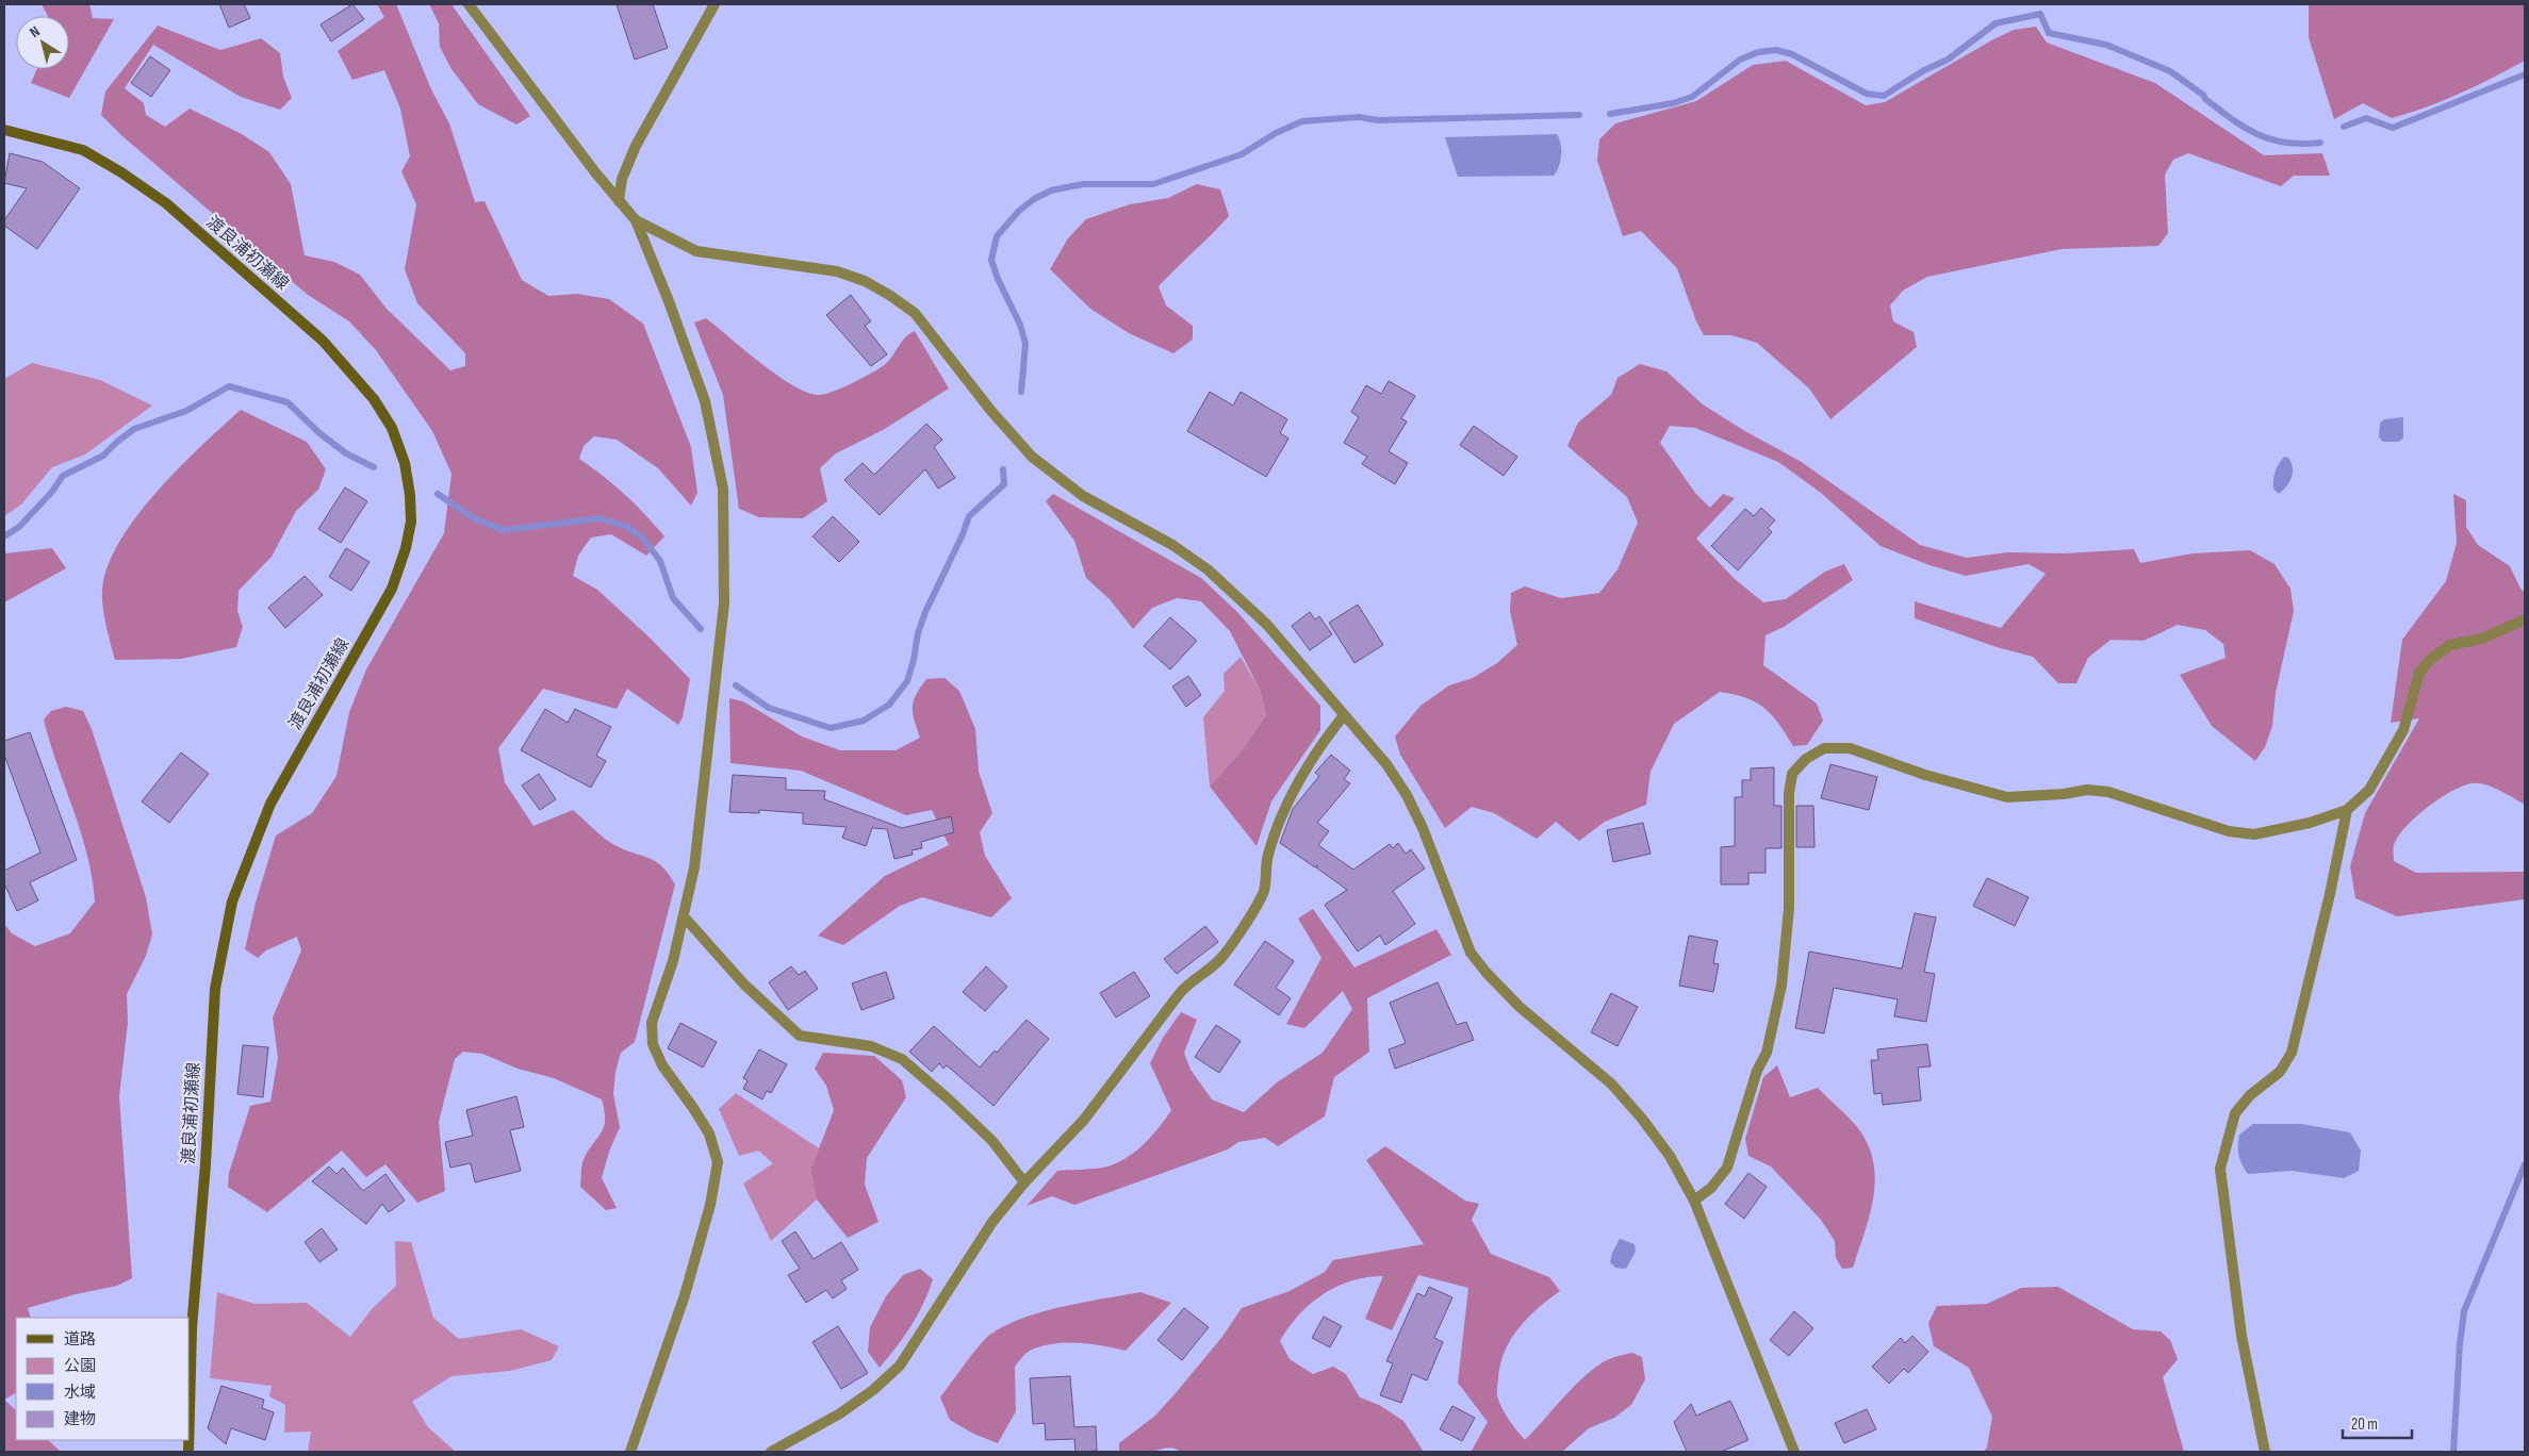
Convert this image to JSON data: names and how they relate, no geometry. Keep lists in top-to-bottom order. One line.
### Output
{"streets":{"main road":["渡良浦初瀬線"]},"legend":["道路","公園","水域","建物"],"scale_bar":"20 m","north":"top left"}
